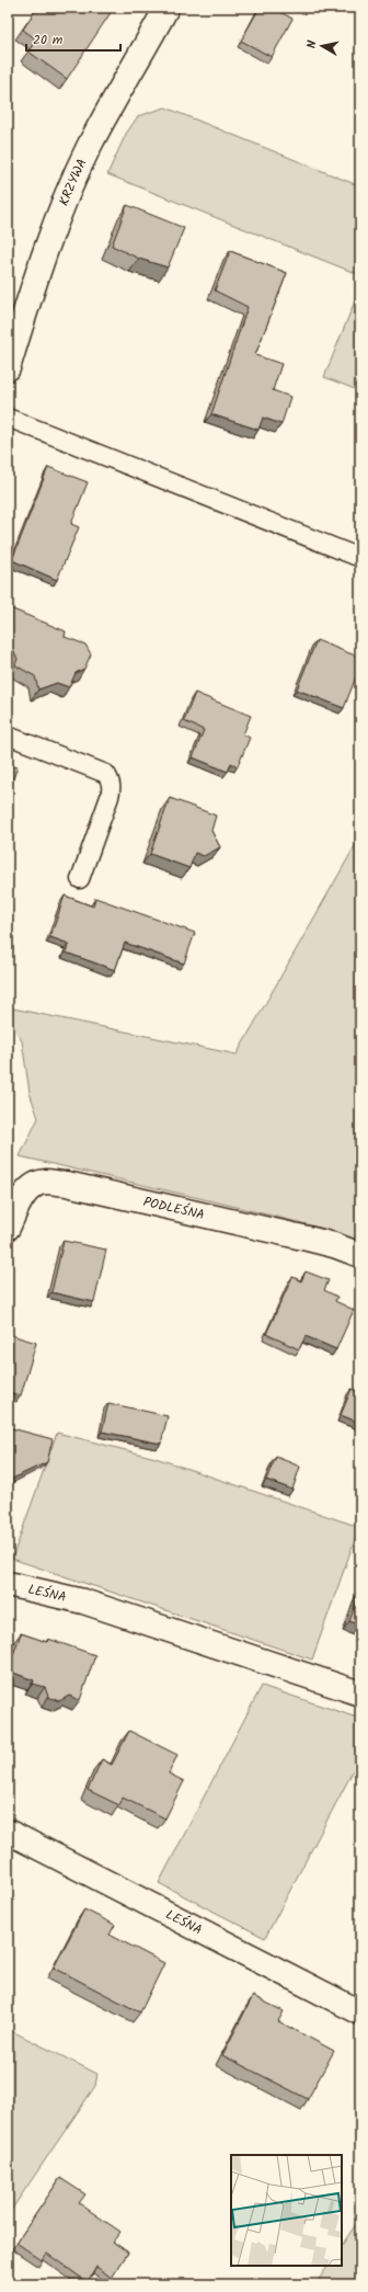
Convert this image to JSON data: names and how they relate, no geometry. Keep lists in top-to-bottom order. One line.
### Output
{"streets":{"street":["KRZYWA","PODLEŚNA","LEŚNA"]},"scale_bar":"20 m","north":"left"}
